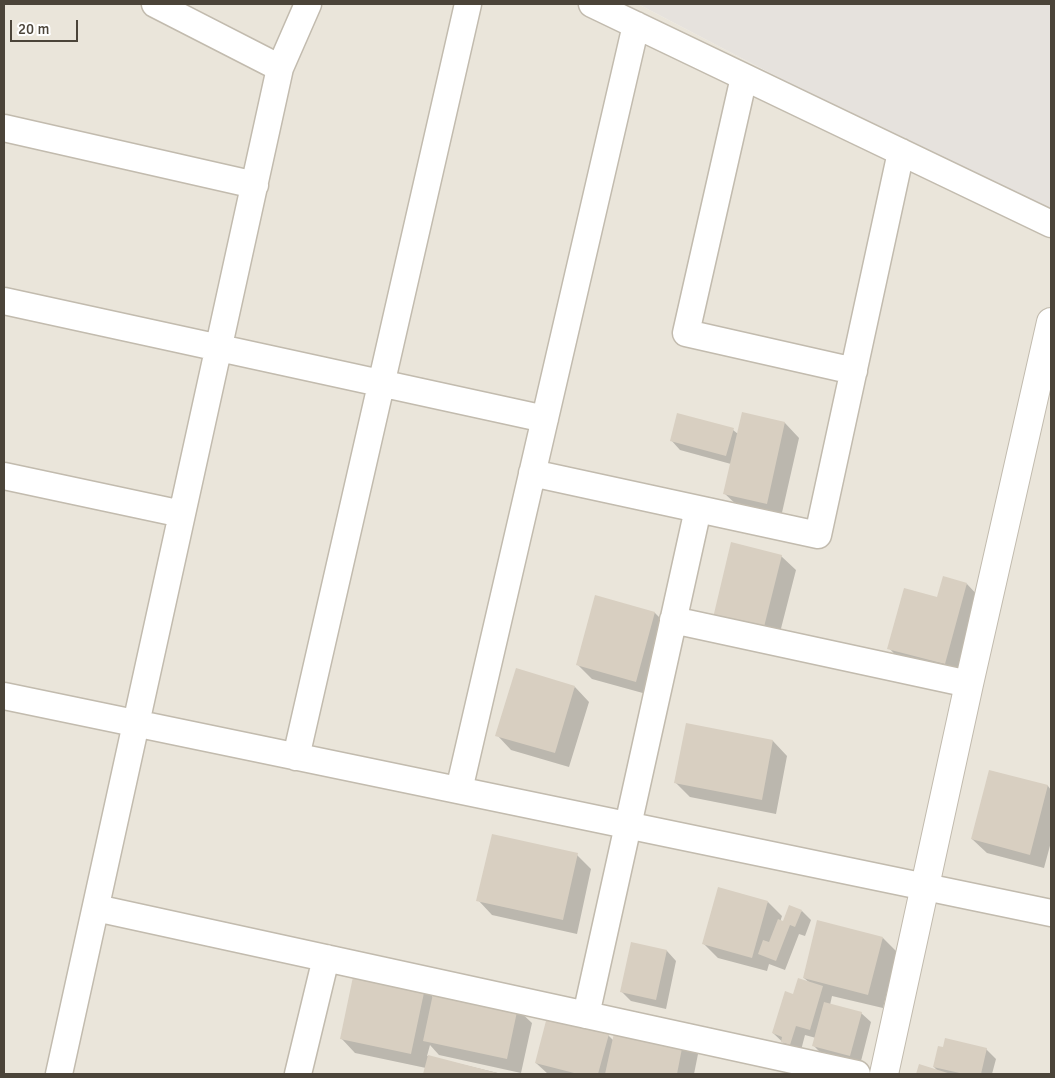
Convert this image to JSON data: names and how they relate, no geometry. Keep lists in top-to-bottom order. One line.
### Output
{"scale_bar":"20 m"}
